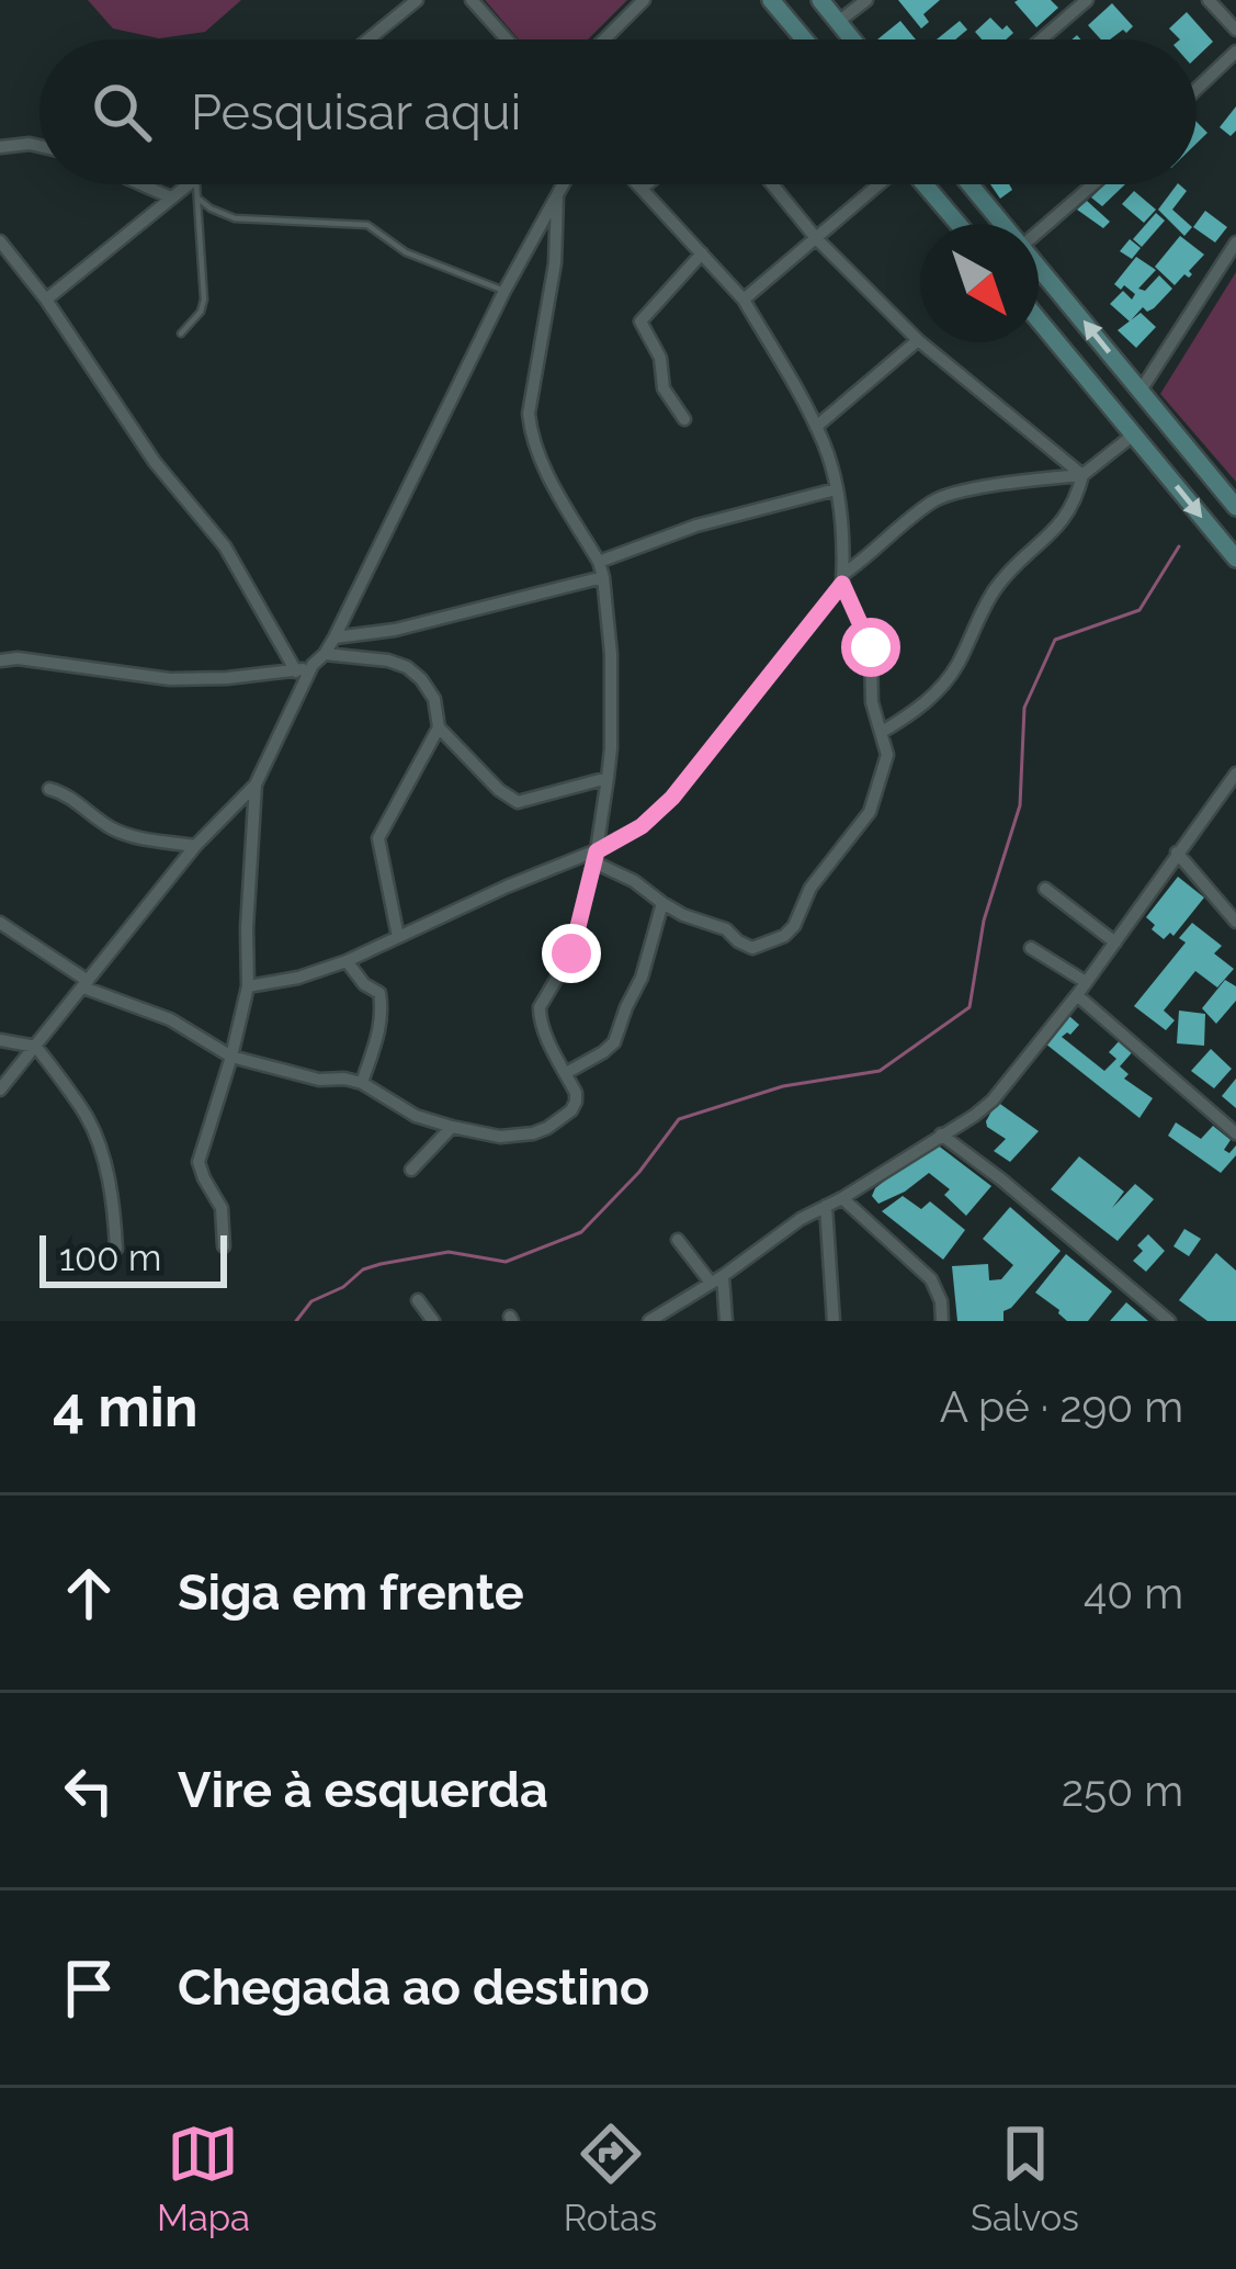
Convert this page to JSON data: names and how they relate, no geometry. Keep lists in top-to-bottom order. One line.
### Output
{"scale_bar":"100 m","north":"bottom right","page":{"search":"Pesquisar aqui","scale":"100 m","heading":["4 min","A pé · 290 m"],"list":[["Siga em frente","40 m"],["Vire à esquerda","250 m"],"Chegada ao destino"],"nav":["Mapa","Rotas","Salvos"]}}
